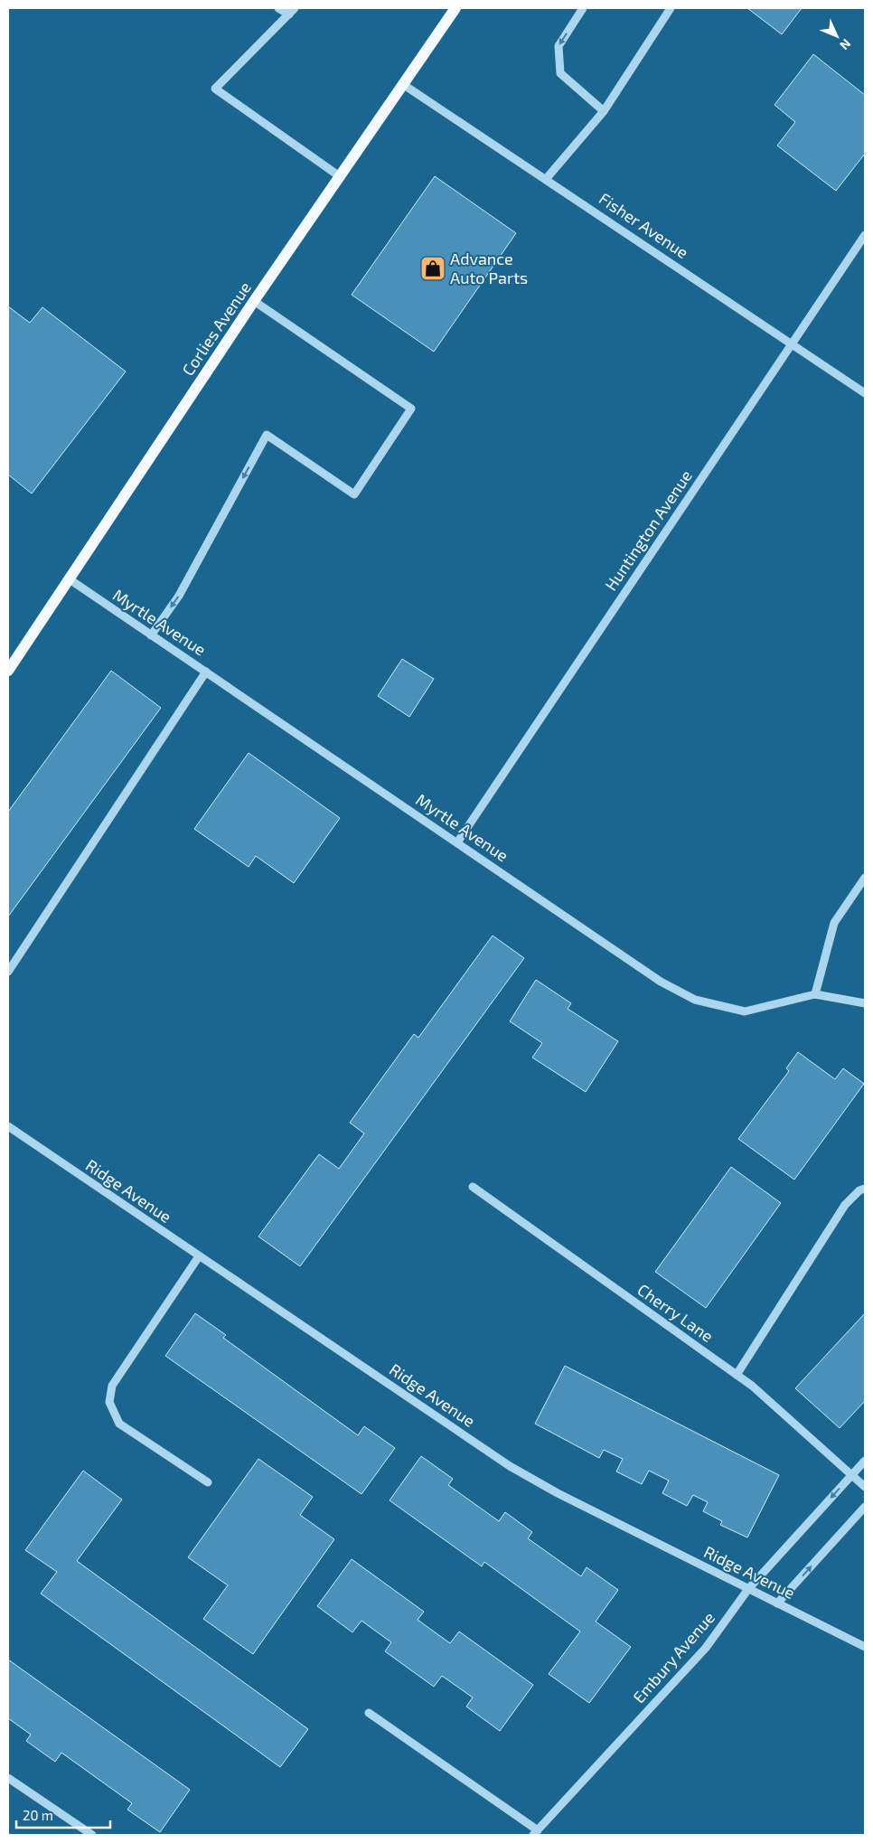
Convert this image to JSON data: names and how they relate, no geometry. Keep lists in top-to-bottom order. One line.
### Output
{"streets":{"main road":["Corlies Avenue"],"street":["Fisher Avenue","Huntington Avenue","Myrtle Avenue","Ridge Avenue","Cherry Lane","Embury Avenue"]},"crossings":[["Fisher Avenue","Corlies Avenue"],["Fisher Avenue","Huntington Avenue"],["Corlies Avenue","Myrtle Avenue"],["Huntington Avenue","Myrtle Avenue"],["Ridge Avenue","Embury Avenue"],["Cherry Lane","Embury Avenue"]],"places":{"shop":["Advance Auto Parts"]},"scale_bar":"20 m","north":"bottom right"}
